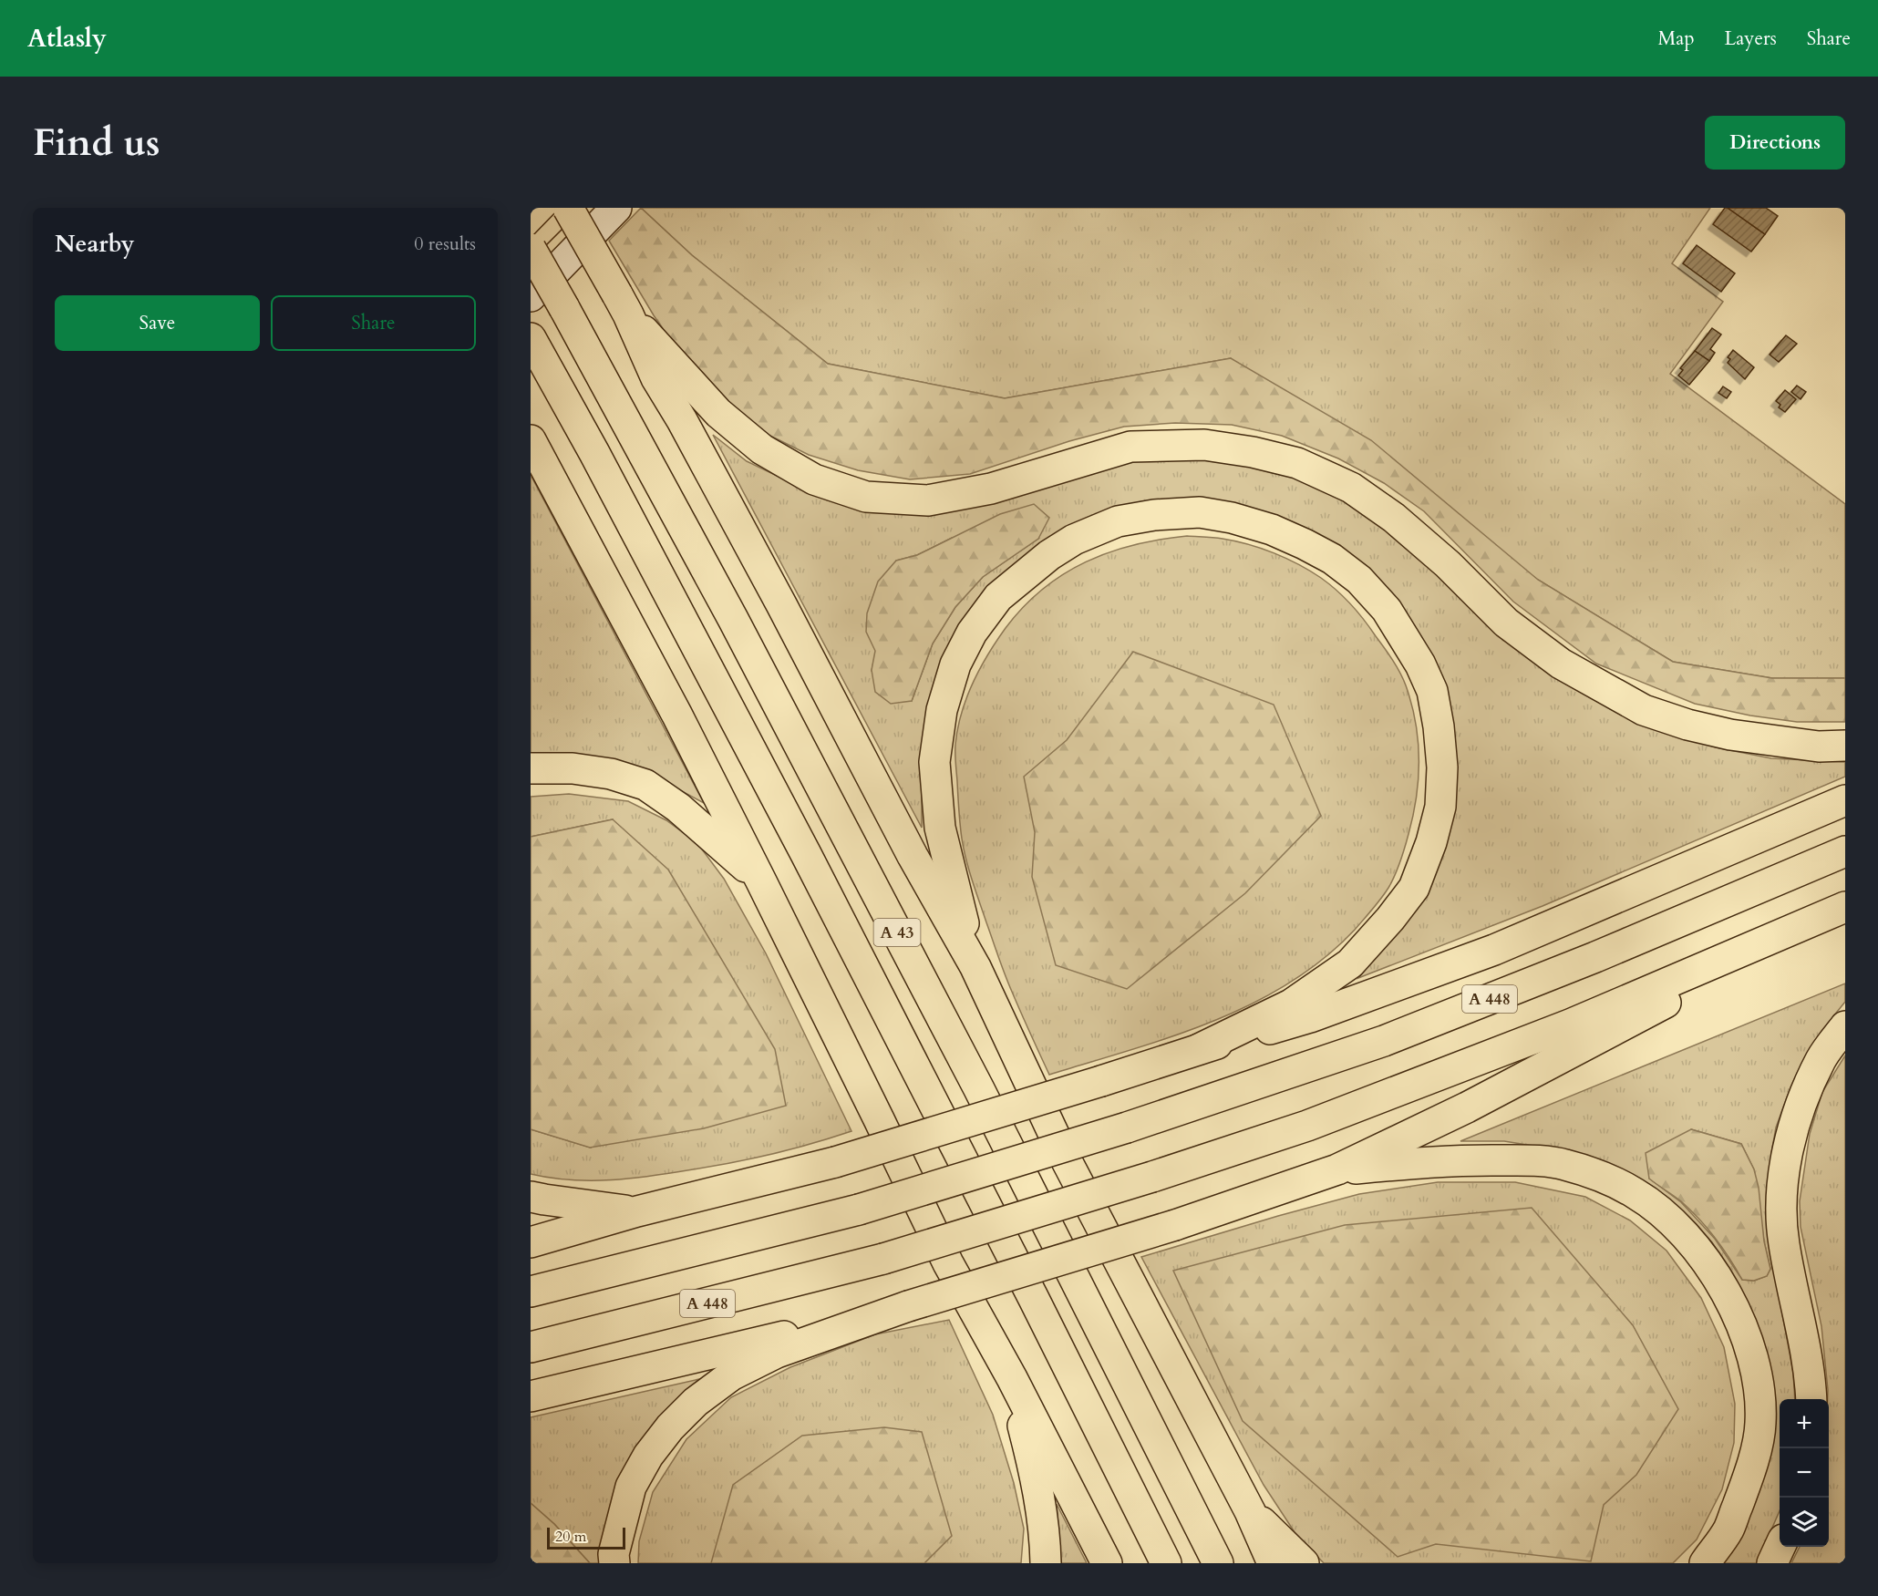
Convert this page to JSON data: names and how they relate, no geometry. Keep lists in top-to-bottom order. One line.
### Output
{"streets":{"highway":["A 43","A 448"]},"scale_bar":"20 m","page":{"header":"Atlasly","nav":["Map","Layers","Share"],"buttons":["Directions",["Save","Share"]],"title":"Find us","heading":["Nearby","0 results"],"map_buttons":["+","−"],"scale":"20 m"}}
